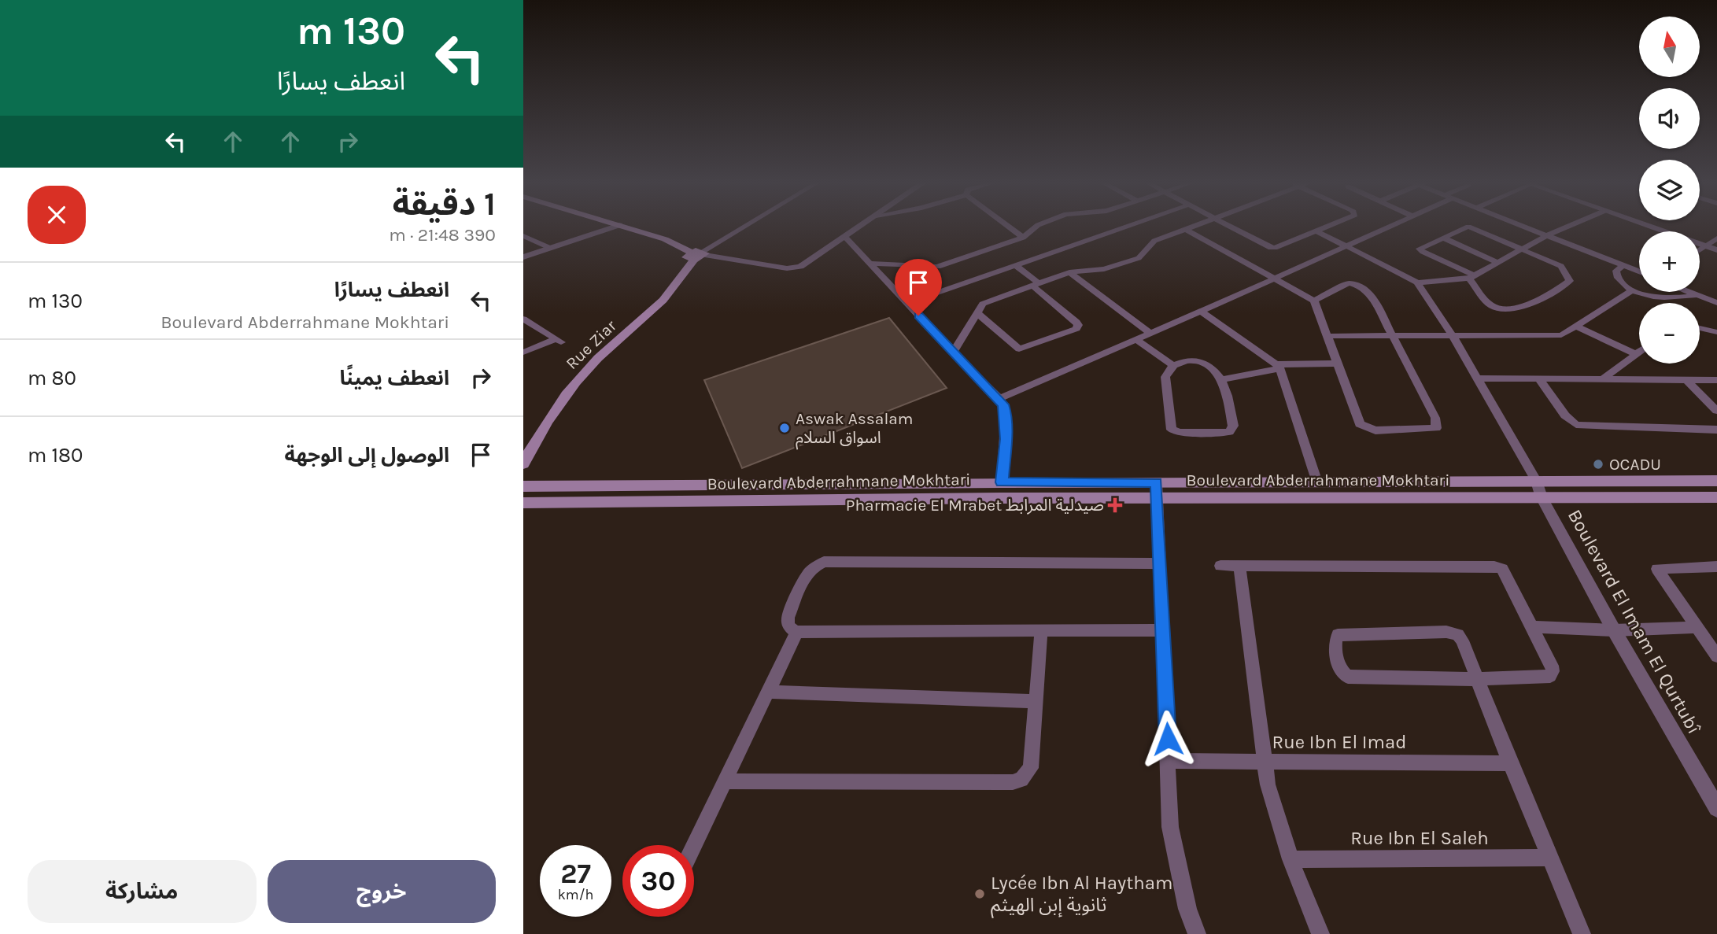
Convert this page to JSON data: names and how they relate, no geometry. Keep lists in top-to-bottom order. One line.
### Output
{"streets":{"main road":["Rue Ziar","Boulevard Abderrahmane Mokhtari"],"street":["Boulevard El Imam El Qurtubî","Rue Ibn El Imad","Rue Ibn El Saleh"]},"crossings":[["Boulevard Abderrahmane Mokhtari","Boulevard El Imam El Qurtubî"]],"places":{"other":["Aswak Assalam اسواق السلام","OCADU","Lycée Ibn Al Haytham ثانوية إبن الهيثم"],"health":["Pharmacie El Mrabet صيدلية المرابط"]},"north":"top","page":{"turn":["130 m","انعطف يسارًا"],"map_buttons":["+","−"],"heading":["1 دقيقة","390 m · 21:48"],"list":[{"name":"انعطف يسارًا","note":"Boulevard Abderrahmane Mokhtari","value":"130 m"},{"name":"انعطف يمينًا","value":"80 m"},{"name":"الوصول إلى الوجهة","value":"180 m"}],"speed":"27 km/h","limit":"30","buttons":["خروج","مشاركة"]}}
